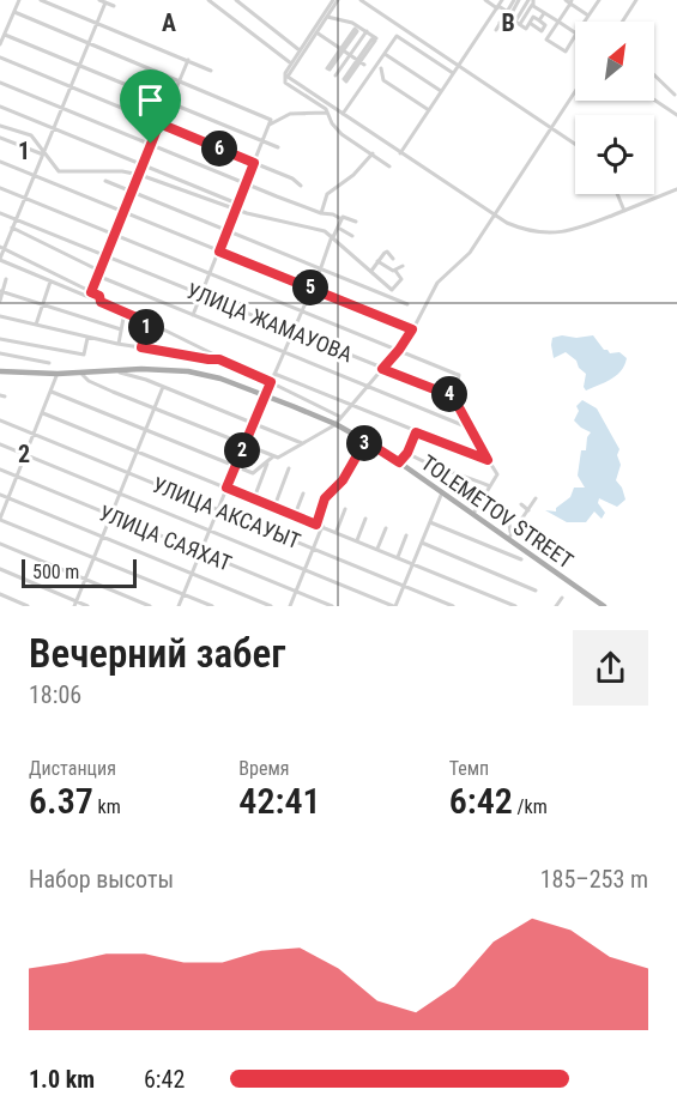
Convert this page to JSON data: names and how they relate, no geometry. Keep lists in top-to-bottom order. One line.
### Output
{"streets":{"main road":["TOLEMETOV STREET"],"street":["УЛИЦА ЖАМАУОВА","УЛИЦА АКСАУЫТ","УЛИЦА САЯХАТ"]},"scale_bar":"500 m","north":"top right","page":{"pins":["6","5","1","4","3","2"],"scale":"500 m","heading":["Вечерний забег","18:06"],"stats":[["Дистанция","6.37 km"],["Время","42:41"],["Темп","6:42 /km"]],"chart":["Набор высоты","185–253 m"],"list":[{"name":"1.0 km","note":"6:42"}]},"grid":{"columns":["A","B"],"rows":["1","2"]}}
